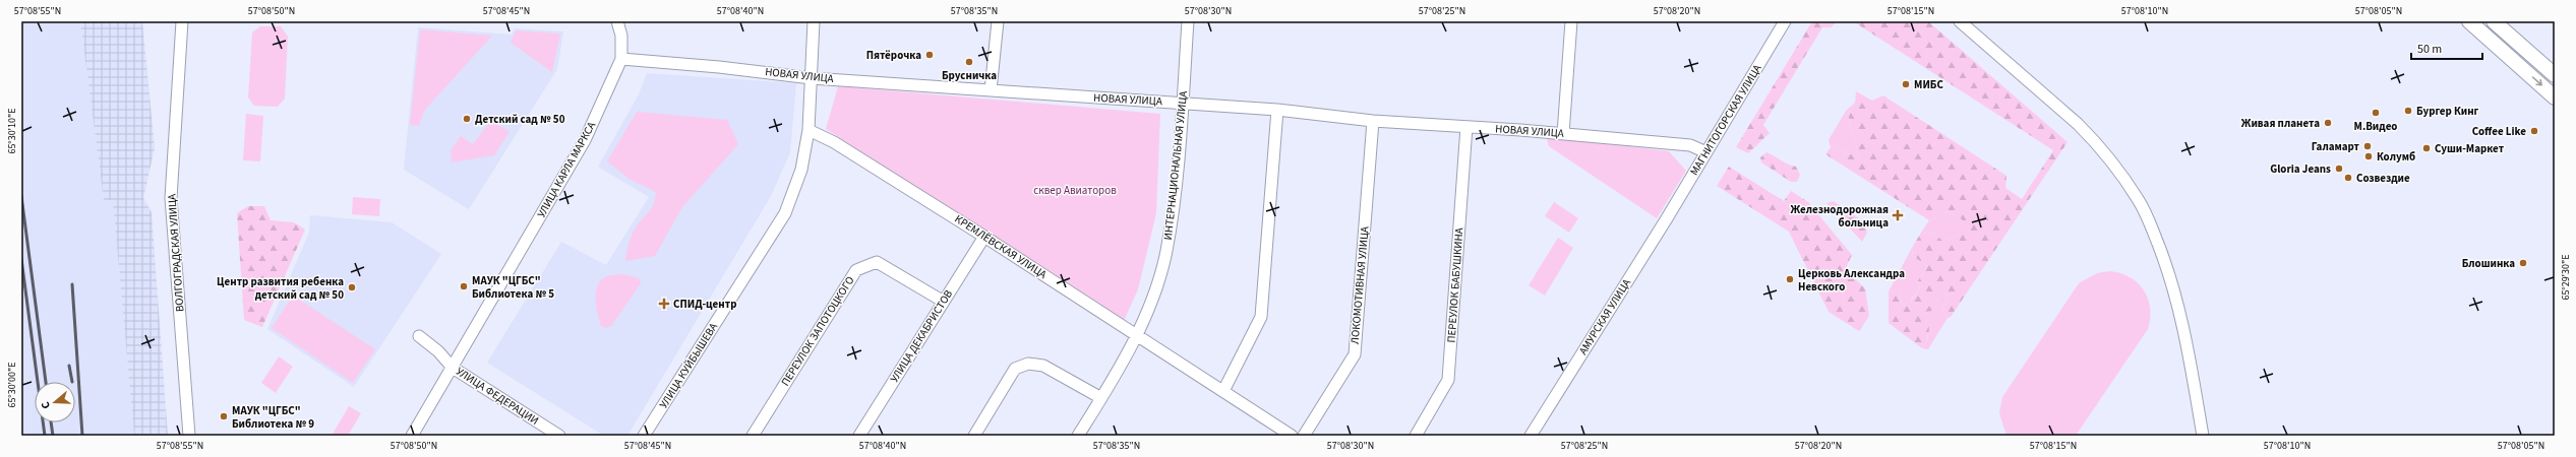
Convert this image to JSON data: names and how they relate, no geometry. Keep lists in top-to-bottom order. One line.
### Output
{"streets":{"street":["НОВАЯ УЛИЦА","МАГНИТОГОРСКАЯ УЛИЦА","ИНТЕРНАЦИОНАЛЬНАЯ УЛИЦА","УЛИЦА КАРЛА МАРКСА","КРЕМЛЁВСКАЯ УЛИЦА","ВОЛГОГРАДСКАЯ УЛИЦА","ЛОКОМОТИВНАЯ УЛИЦА","ПЕРЕУЛОК БАБУШКИНА","АМУРСКАЯ УЛИЦА","ПЕРЕУЛОК ЗАПОТОЦКОГО","УЛИЦА ДЕКАБРИСТОВ","УЛИЦА КУЙБЫШЕВА","УЛИЦА ФЕДЕРАЦИИ"]},"crossings":[["НОВАЯ УЛИЦА","МАГНИТОГОРСКАЯ УЛИЦА"],["НОВАЯ УЛИЦА","ИНТЕРНАЦИОНАЛЬНАЯ УЛИЦА"],["НОВАЯ УЛИЦА","УЛИЦА КАРЛА МАРКСА"],["НОВАЯ УЛИЦА","ЛОКОМОТИВНАЯ УЛИЦА"],["НОВАЯ УЛИЦА","ПЕРЕУЛОК БАБУШКИНА"],["НОВАЯ УЛИЦА","УЛИЦА КУЙБЫШЕВА"],["МАГНИТОГОРСКАЯ УЛИЦА","АМУРСКАЯ УЛИЦА"],["ИНТЕРНАЦИОНАЛЬНАЯ УЛИЦА","КРЕМЛЁВСКАЯ УЛИЦА"],["УЛИЦА КАРЛА МАРКСА","УЛИЦА ФЕДЕРАЦИИ"],["КРЕМЛЁВСКАЯ УЛИЦА","УЛИЦА ДЕКАБРИСТОВ"],["КРЕМЛЁВСКАЯ УЛИЦА","УЛИЦА КУЙБЫШЕВА"],["ПЕРЕУЛОК ЗАПОТОЦКОГО","УЛИЦА ДЕКАБРИСТОВ"]],"parks":["сквер Авиаторов"],"places":{"other":["Пятёрочка","Брусничка","МИБС","Бургер Кинг","М.Видео","Детский сад № 50","Живая планета","Coffee Like","Галамарт","Суши-Маркет","Колумб","Gloria Jeans","Созвездие","Блошинка","Церковь Александра Невского","МАУК \"ЦГБС\" Библиотека № 5","Центр развития ребенка детский сад № 50","МАУК \"ЦГБС\" Библиотека № 9"],"health":["Железнодорожная больница","СПИД-центр"]},"scale_bar":"50 m","north":"left","coordinates":["57°08'55\"N","57°08'50\"N","57°08'45\"N","57°08'40\"N","57°08'35\"N","57°08'30\"N","57°08'25\"N","57°08'20\"N","57°08'15\"N","57°08'10\"N","57°08'05\"N","65°30'10\"E","65°29'30\"E","65°30'00\"E"]}
